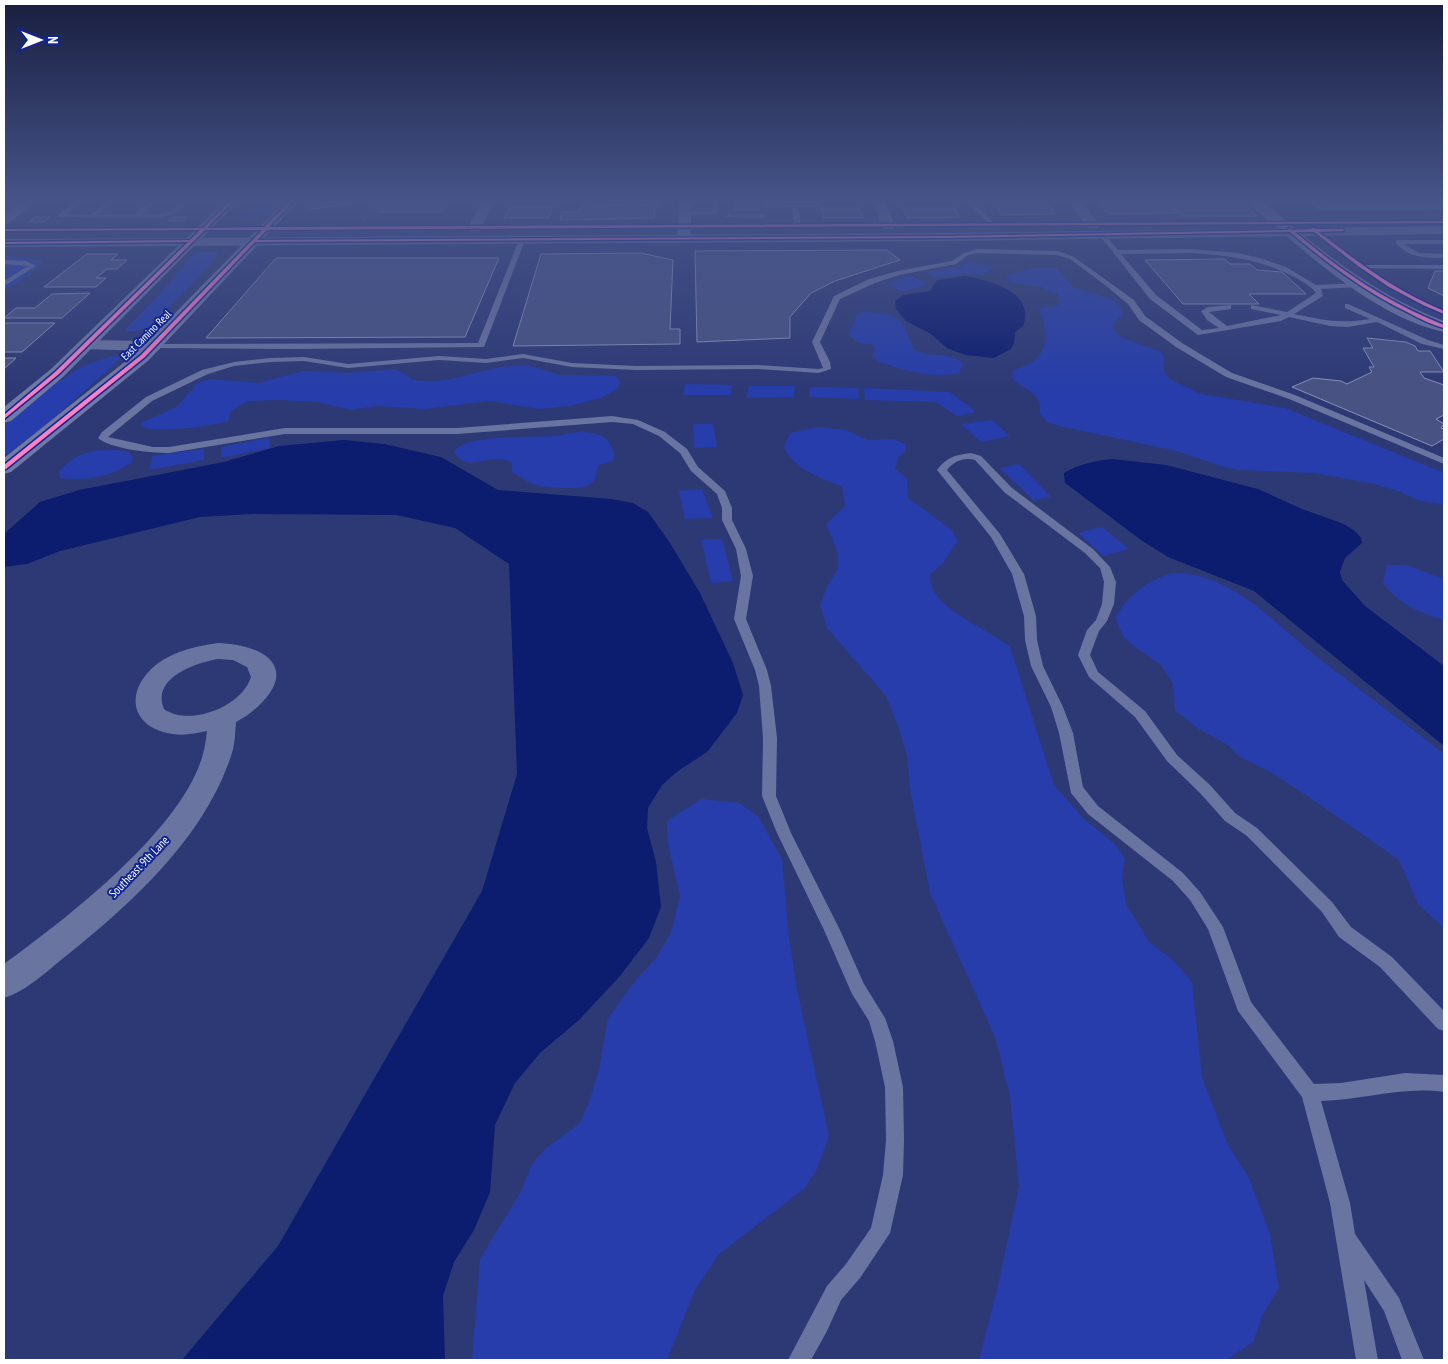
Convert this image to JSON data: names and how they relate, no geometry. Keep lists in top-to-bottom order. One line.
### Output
{"streets":{"street":["East Camino Real","Southeast 9th Lane"]},"north":"right"}
